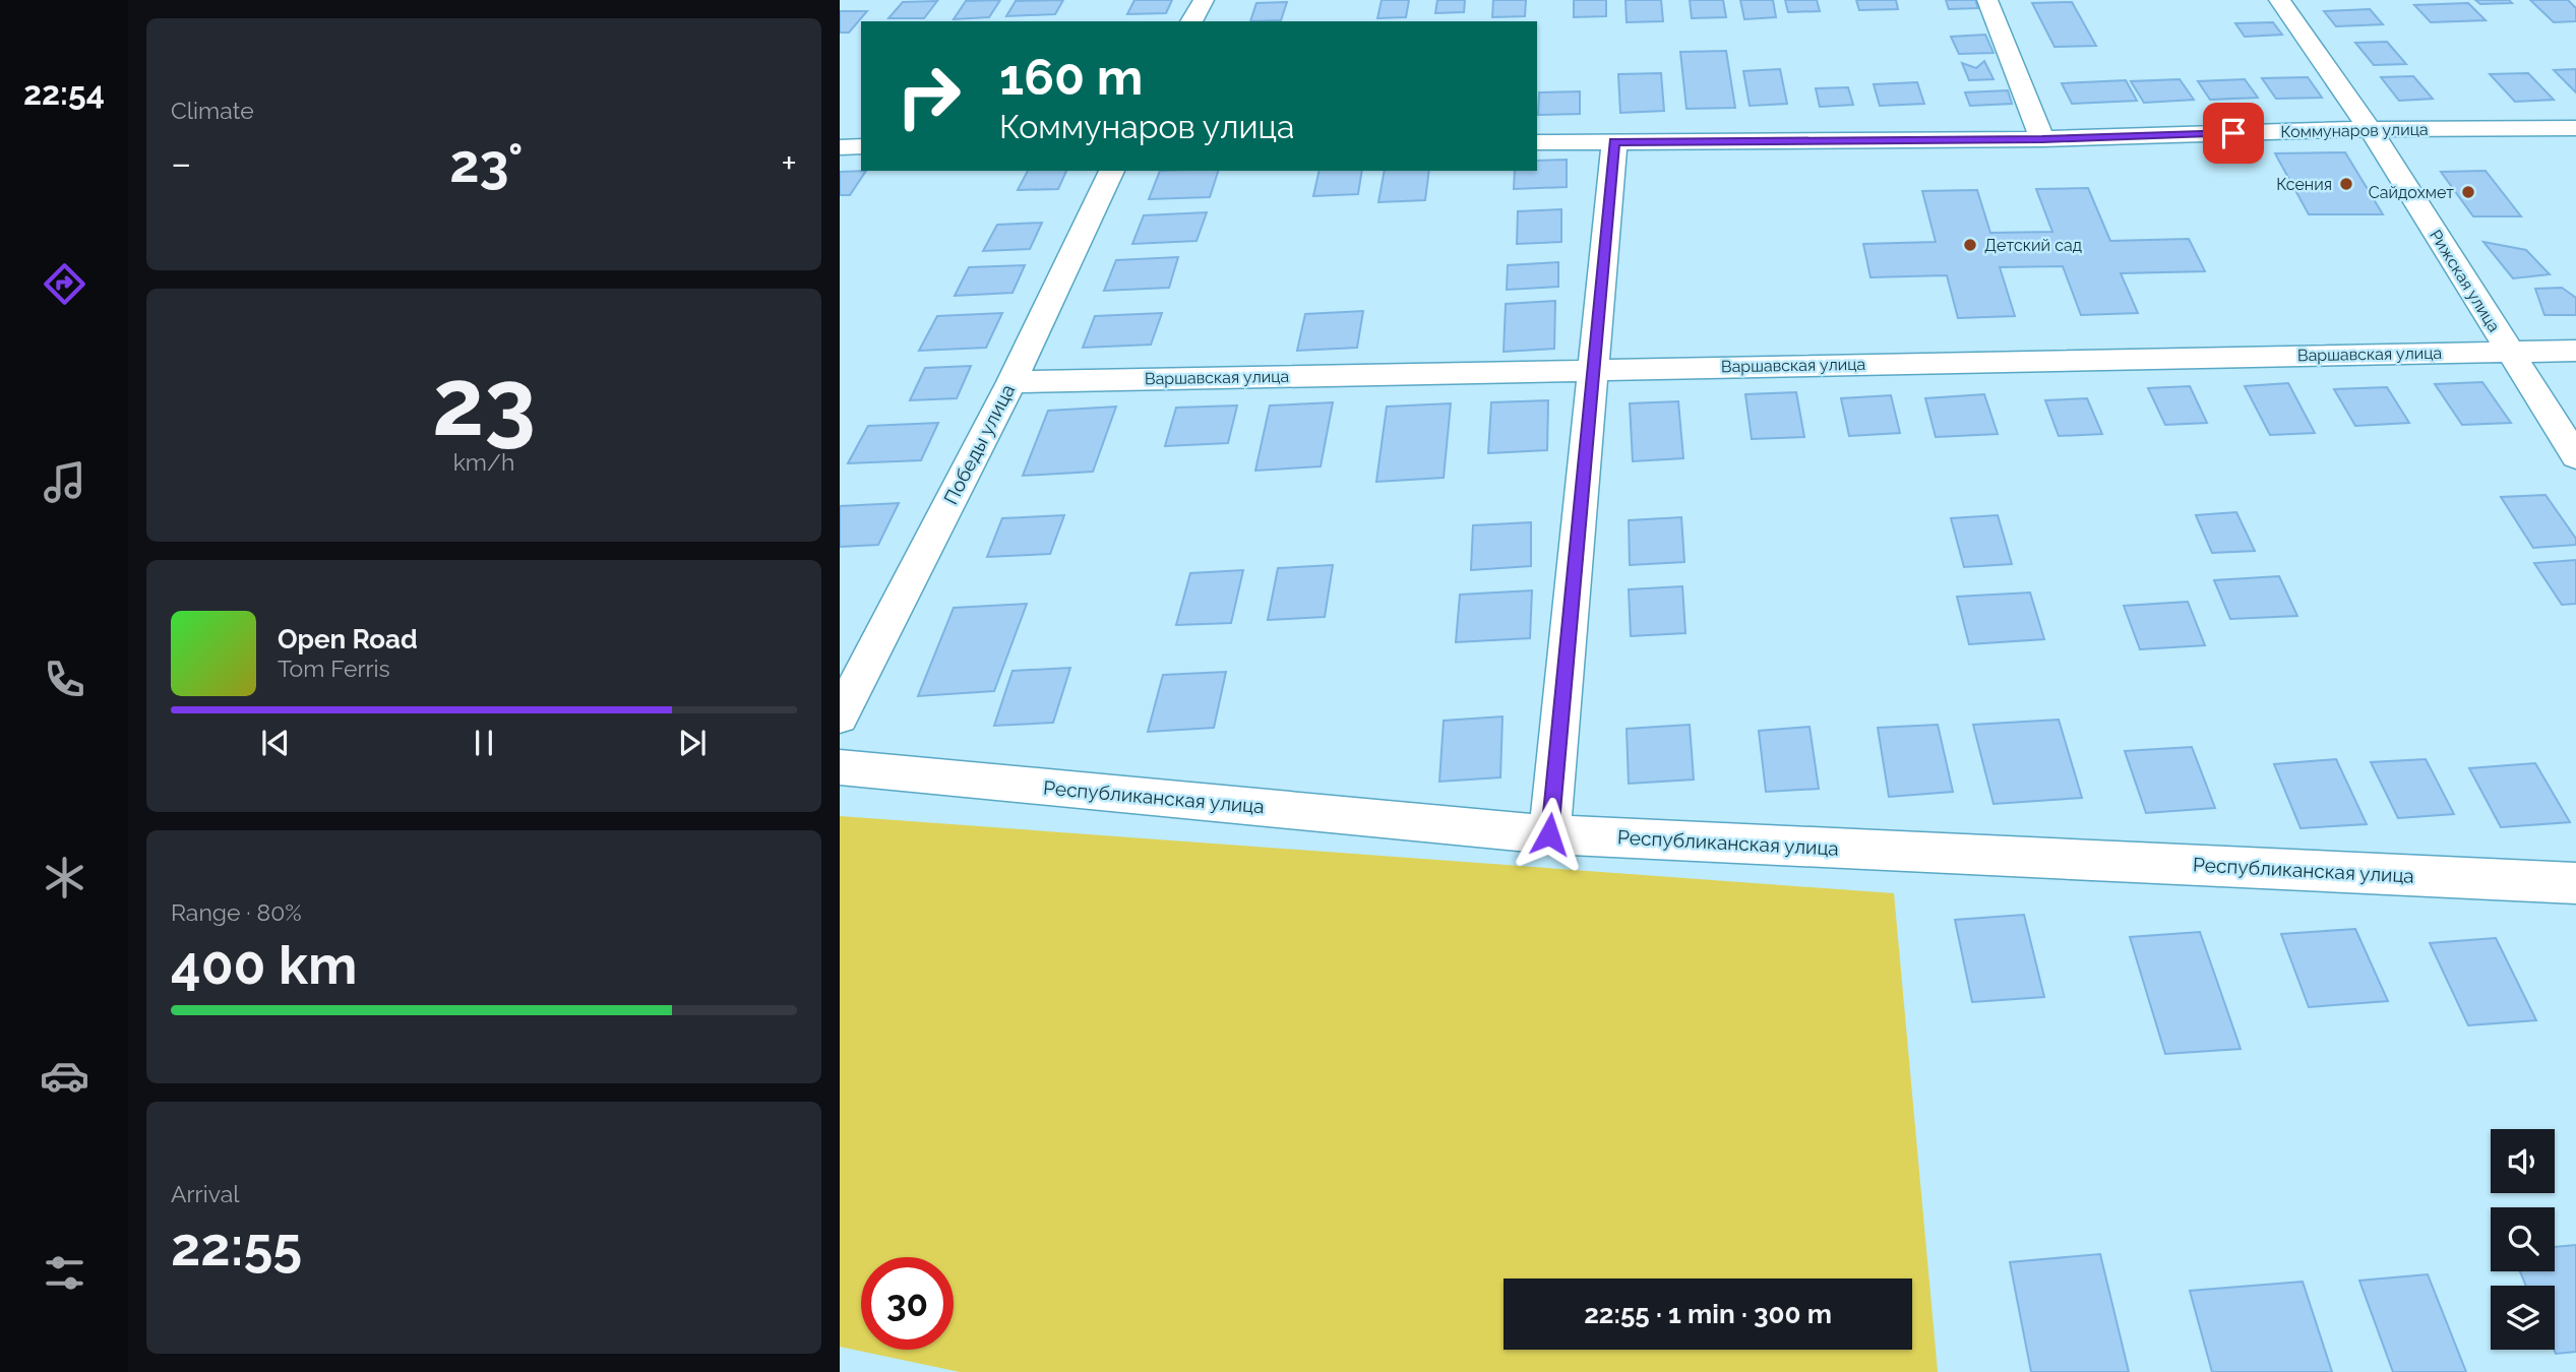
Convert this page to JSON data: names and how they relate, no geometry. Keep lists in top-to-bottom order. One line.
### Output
{"streets":{"street":["Коммунаров улица","Рижская улица","Варшавская улица","Победы улица","Республиканская улица"]},"crossings":[["Коммунаров улица","Рижская улица"],["Рижская улица","Варшавская улица"],["Варшавская улица","Победы улица"]],"places":["Ксения","Сайдохмет","Детский сад"],"page":{"tabs":"22:54","tile":["Climate",["23","km/h"],["Range · 80%","400 km"],["Arrival","22:55"]],"turn":["160 m","Коммунаров улица"],"heat":["−","23°","+"],"song":["Open Road","Tom Ferris"],"limit":"30","trip":"22:55 · 1 min · 300 m"}}
